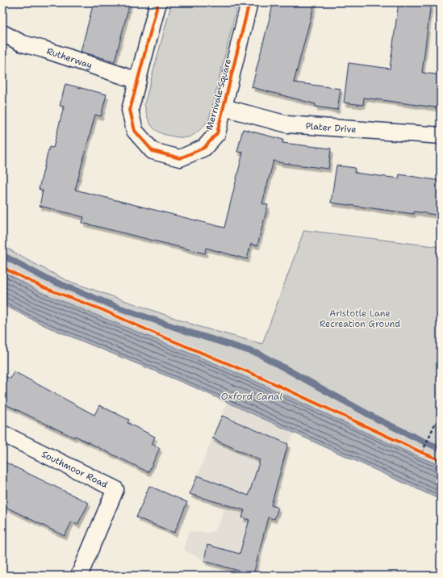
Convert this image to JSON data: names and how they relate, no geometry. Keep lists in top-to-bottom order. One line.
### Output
{"streets":{"street":["Rutherway","Merrivale Square","Plater Drive","Southmoor Road"]},"crossings":[["Rutherway","Merrivale Square"],["Merrivale Square","Plater Drive"]],"water":["Oxford Canal"],"parks":["Aristotle Lane Recreation Ground"]}
